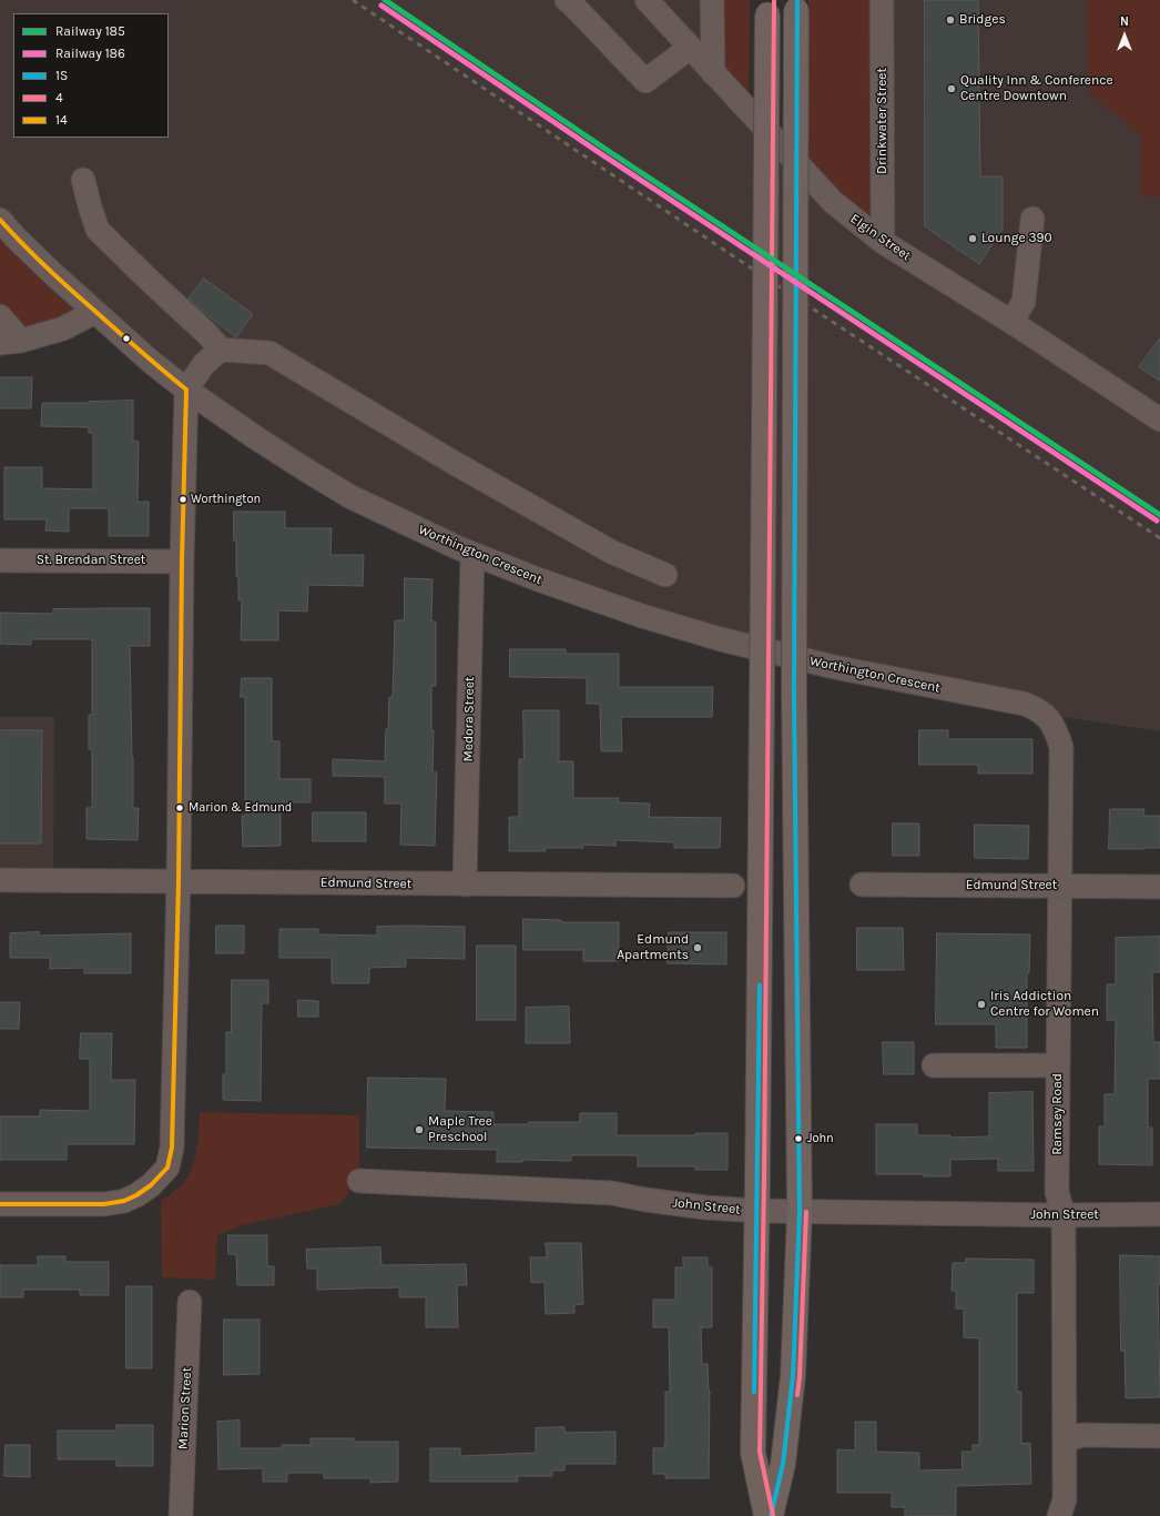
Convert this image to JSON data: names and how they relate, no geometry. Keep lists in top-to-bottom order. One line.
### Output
{"streets":{"street":["Drinkwater Street","Elgin Street","Worthington Crescent","St. Brendan Street","Medora Street","Edmund Street","Ramsey Road","John Street","Marion Street"]},"crossings":[["Drinkwater Street","Elgin Street"],["Worthington Crescent","Medora Street"],["Worthington Crescent","Ramsey Road"],["Medora Street","Edmund Street"],["Edmund Street","Ramsey Road"],["Ramsey Road","John Street"]],"places":["Bridges","Quality Inn & Conference Centre Downtown","Lounge 390","Worthington","Marion & Edmund","Edmund Apartments","Iris Addiction Centre for Women","Maple Tree Preschool","John"],"lines":["rail line 185","transit line 1S","transit line 4","rail line 186","transit line 14"],"legend":["Railway 185","Railway 186","1S","4","14"],"north":"top"}
